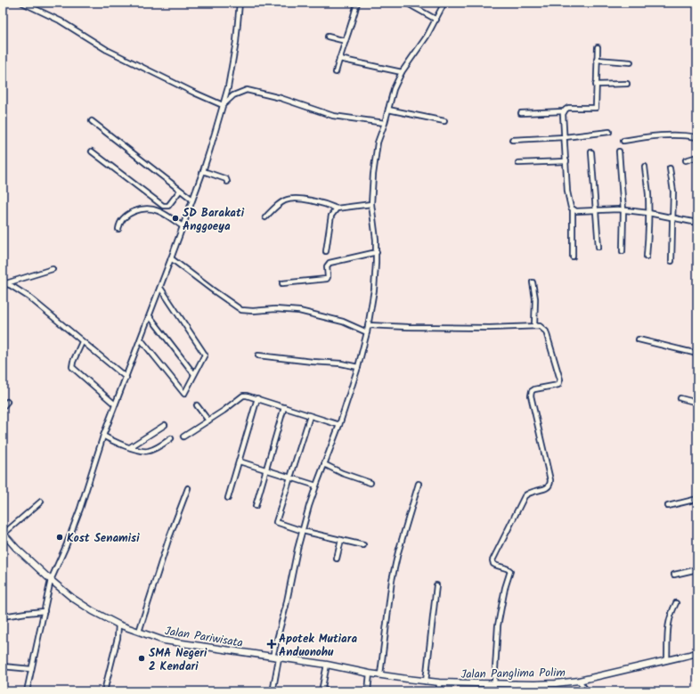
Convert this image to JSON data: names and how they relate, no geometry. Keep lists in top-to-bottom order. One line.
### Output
{"streets":{"street":["Jalan Pariwisata","Jalan Panglima Polim"]},"crossings":[["Jalan Pariwisata","Jalan Panglima Polim"]],"places":{"other":["SD Barakati Anggoeya","Kost Senamisi","SMA Negeri 2 Kendari"],"health":["Apotek Mutiara Anduonohu"]}}
